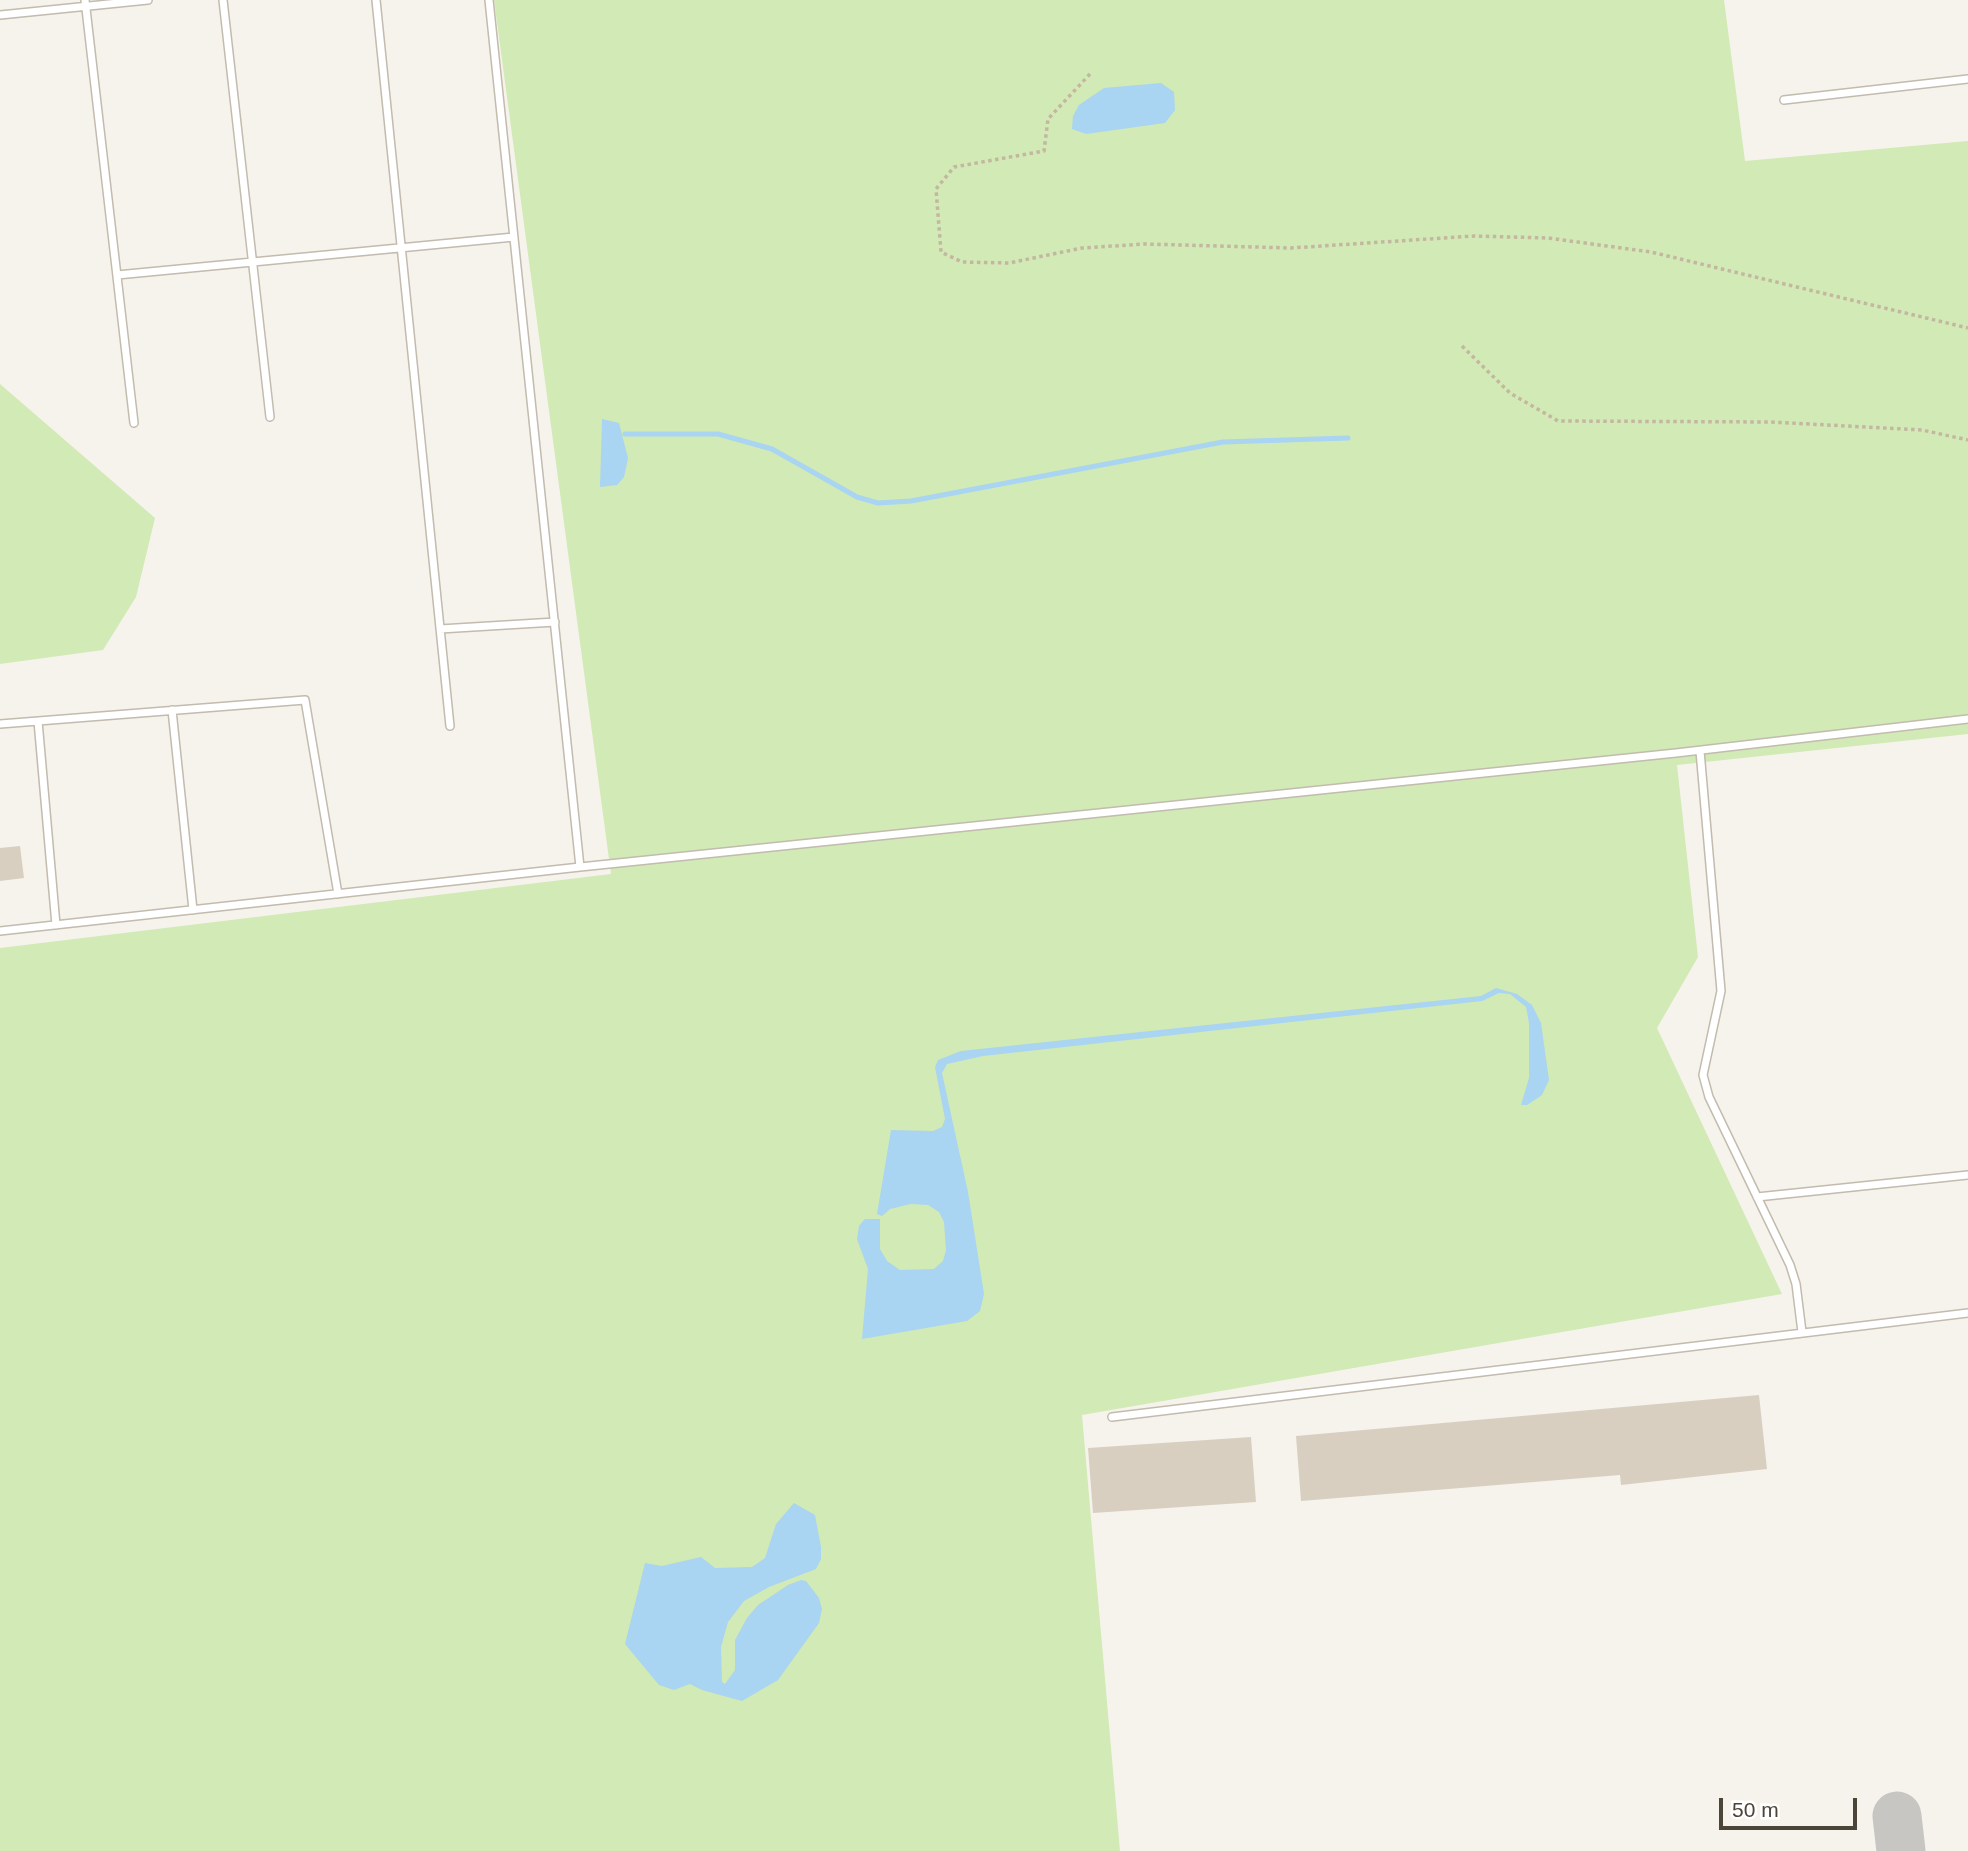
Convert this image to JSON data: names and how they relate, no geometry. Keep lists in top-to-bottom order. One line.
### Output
{"scale_bar":"50 m"}
